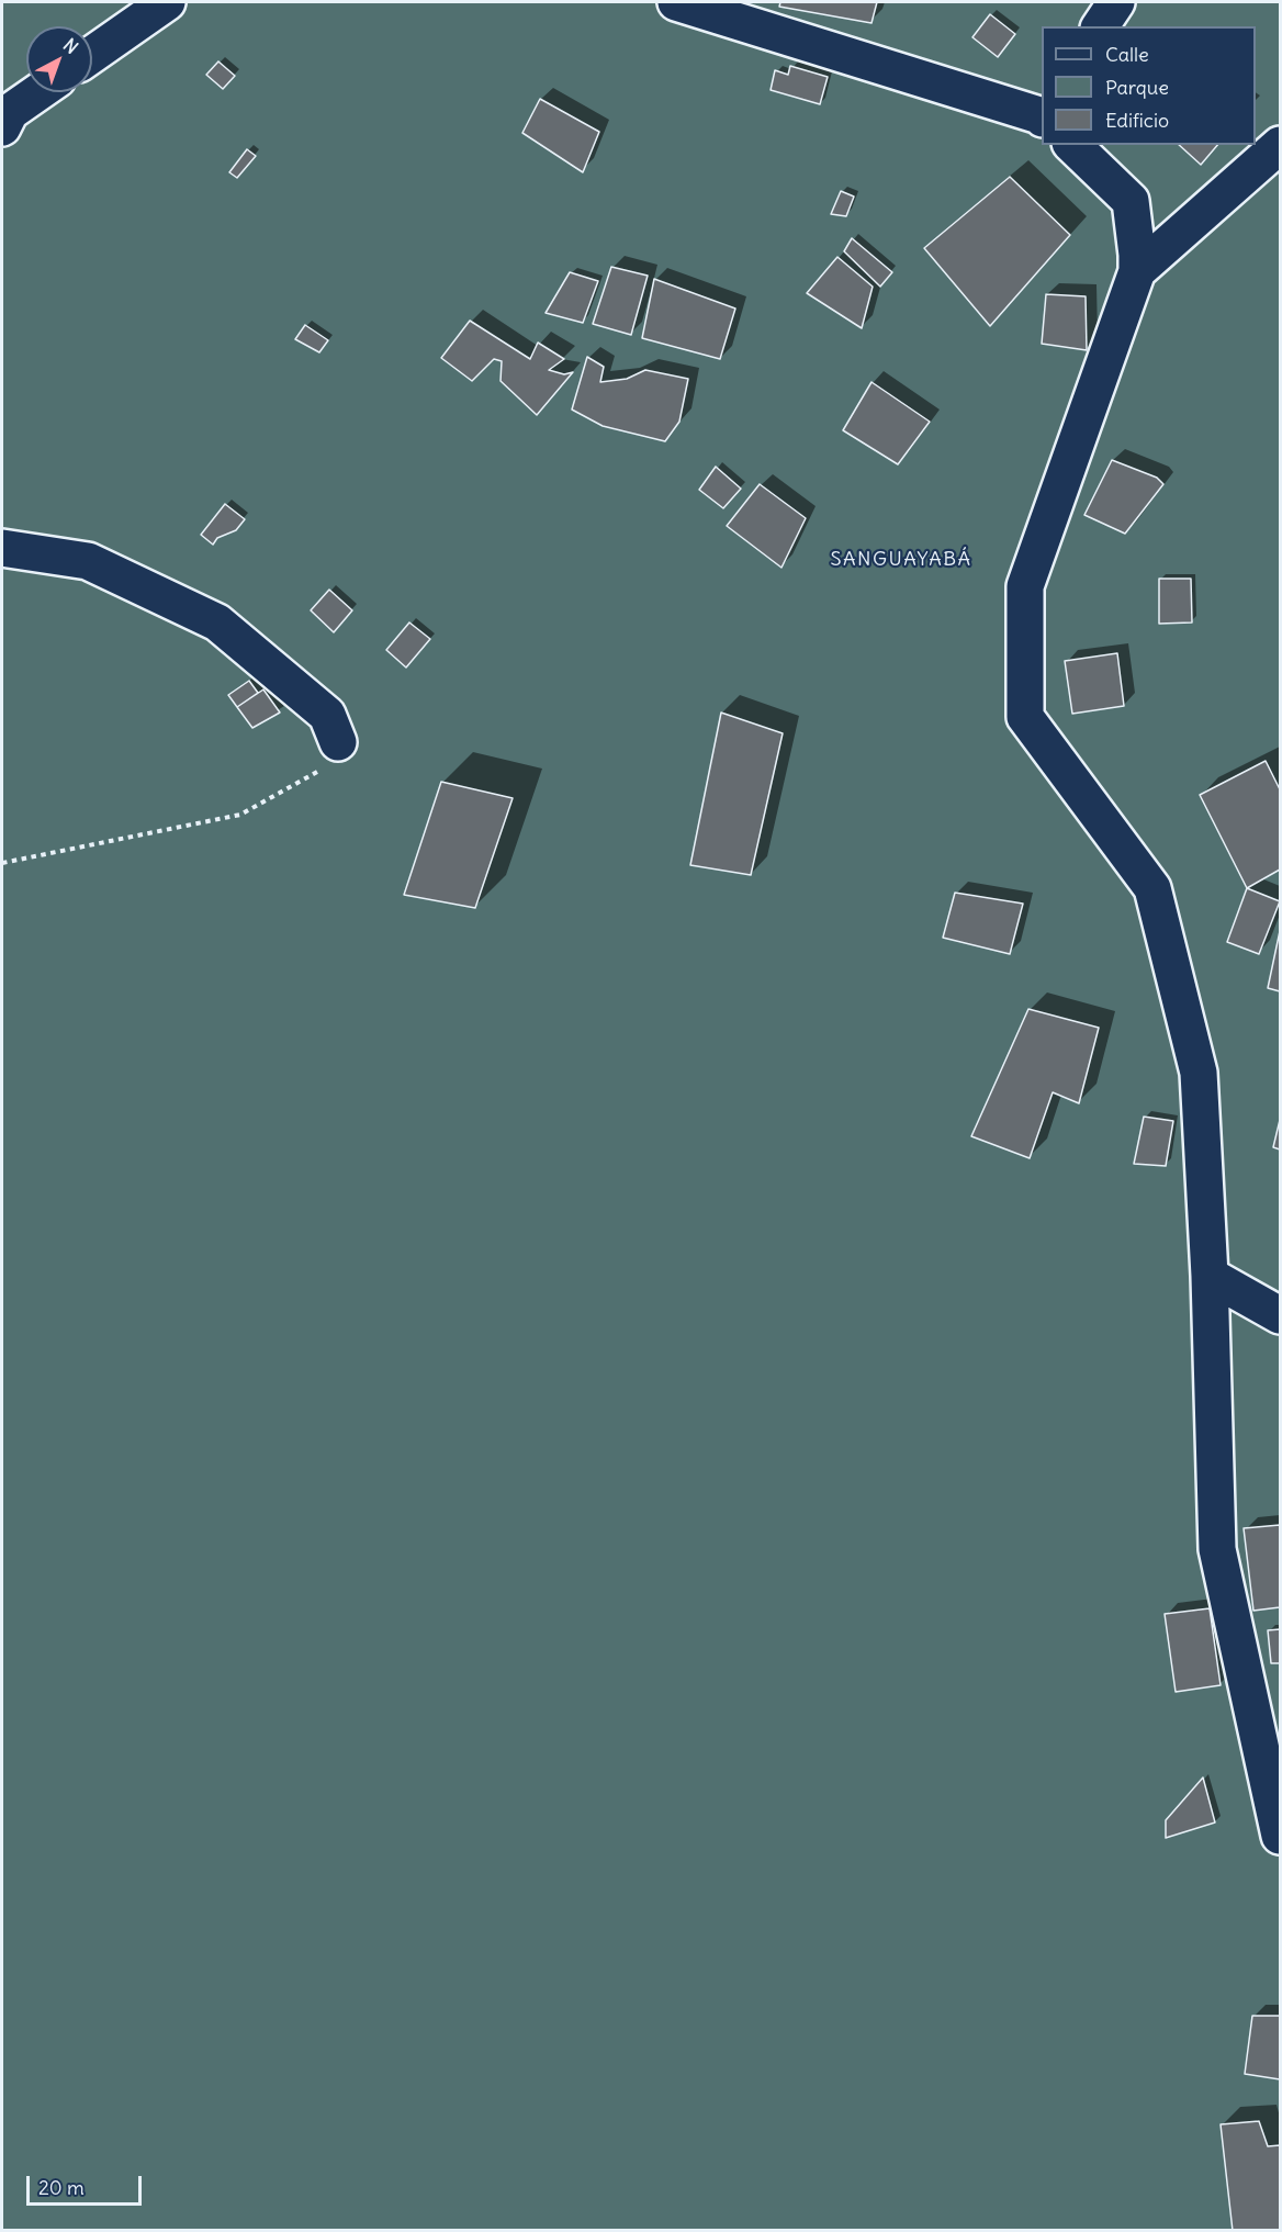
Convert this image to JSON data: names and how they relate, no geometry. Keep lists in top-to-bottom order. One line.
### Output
{"districts":["SANGUAYABÁ"],"legend":["Calle","Parque","Edificio"],"scale_bar":"20 m","north":"top right"}
